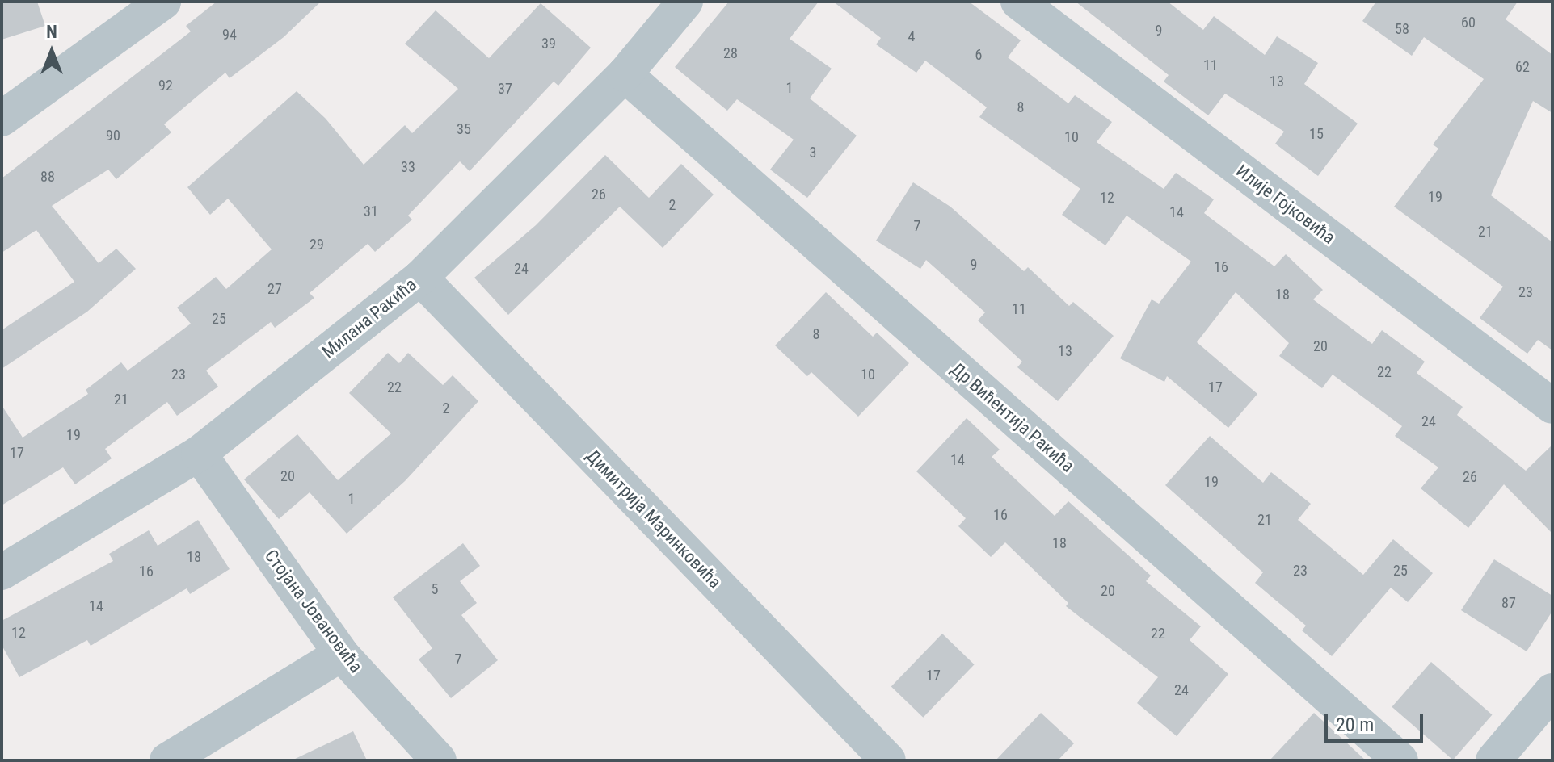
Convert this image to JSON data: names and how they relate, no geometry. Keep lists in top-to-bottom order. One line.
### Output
{"streets":{"street":["Илије Гојковића","Милана Ракића","Др Вићентија Ракића","Димитрија Маринковића","Стојана Јовановића"]},"crossings":[["Милана Ракића","Др Вићентија Ракића"],["Милана Ракића","Димитрија Маринковића"],["Милана Ракића","Стојана Јовановића"]],"house_numbers":["60","58","9","94","4","39","28","6","11","62","13","92","1","37","8","35","15","90","10","3","33","88","26","19","12","2","31","14","7","21","29","9","16","24","27","23","18","11","25","8","20","13","22","23","10","22","17","21","2","24","19","17","14","20","26","19","1","16","21","18","18","23","25","16","5","20","87","14","12","22","7","17","24"],"scale_bar":"20 m","north":"top"}
